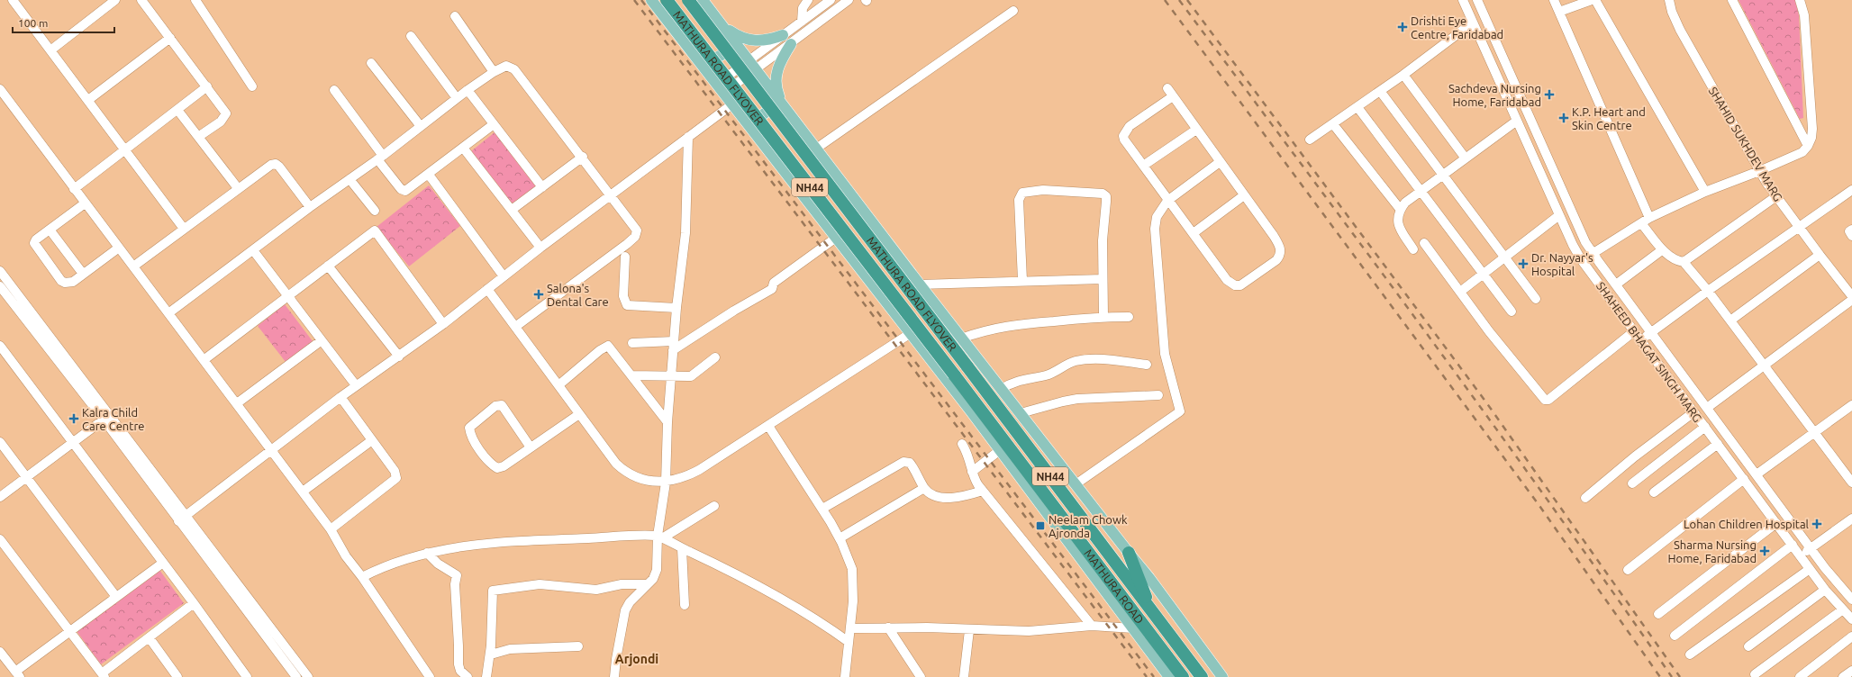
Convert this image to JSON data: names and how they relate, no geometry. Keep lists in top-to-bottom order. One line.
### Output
{"streets":{"highway":["MATHURA ROAD FLYOVER","NH44","MATHURA ROAD"],"street":["SHAHID SUKHDEV MARG","SHAHEED BHAGAT SINGH MARG"]},"crossings":[["MATHURA ROAD FLYOVER","MATHURA ROAD"]],"districts":["Arjondi"],"places":{"health":["Drishti Eye Centre, Faridabad","Sachdeva Nursing Home, Faridabad","K.P. Heart and Skin Centre","Dr. Nayyar's Hospital","Salona's Dental Care","Kalra Child Care Centre","Lohan Children Hospital","Sharma Nursing Home, Faridabad"],"transit":["Neelam Chowk Ajronda"]},"scale_bar":"100 m"}
